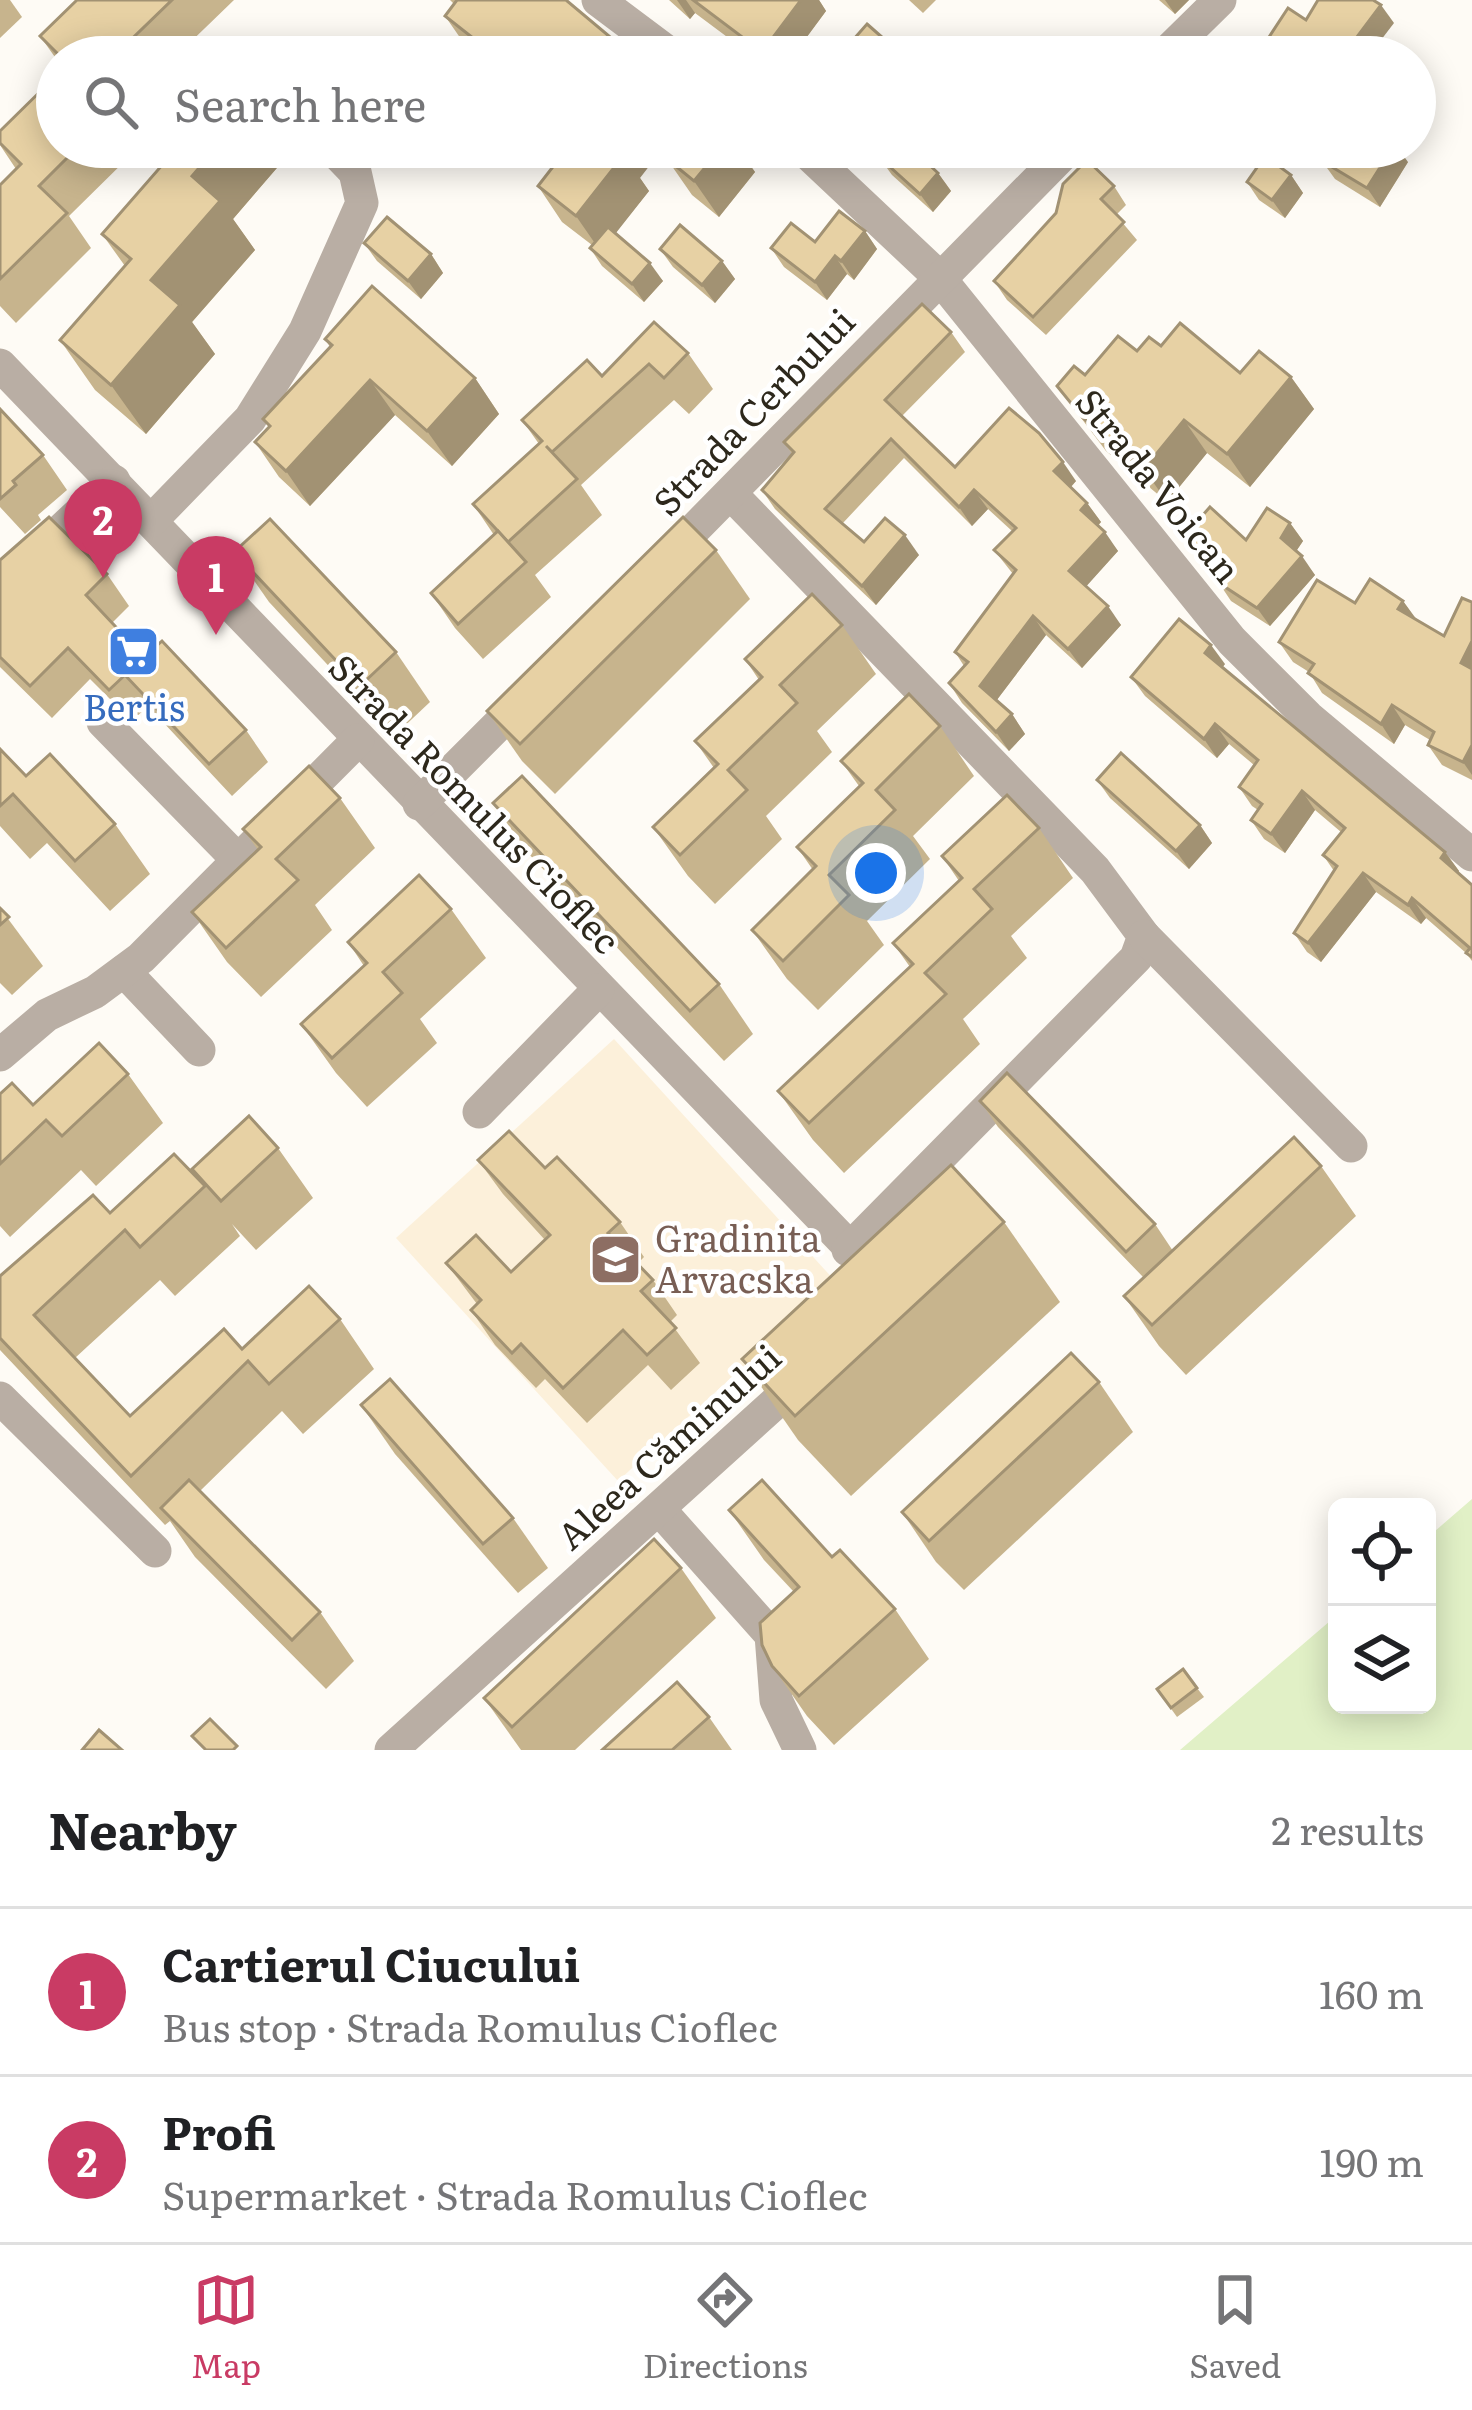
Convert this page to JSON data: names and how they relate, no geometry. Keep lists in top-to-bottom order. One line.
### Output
{"streets":{"street":["Strada Cerbului","Strada Voican","Strada Romulus Cioflec","Aleea Căminului"]},"crossings":[["Strada Cerbului","Strada Voican"]],"places":{"supermarket":["Bertis"],"school or university":["Gradinita Arvacska"]},"page":{"search":"Search here","pins":["2","1"],"heading":["Nearby","2 results"],"list":[{"mark":"1","name":"Cartierul Ciucului","note":"Bus stop · Strada Romulus Cioflec","value":"160 m"},{"mark":"2","name":"Profi","note":"Supermarket · Strada Romulus Cioflec","value":"190 m"}],"nav":["Map","Directions","Saved"]}}
